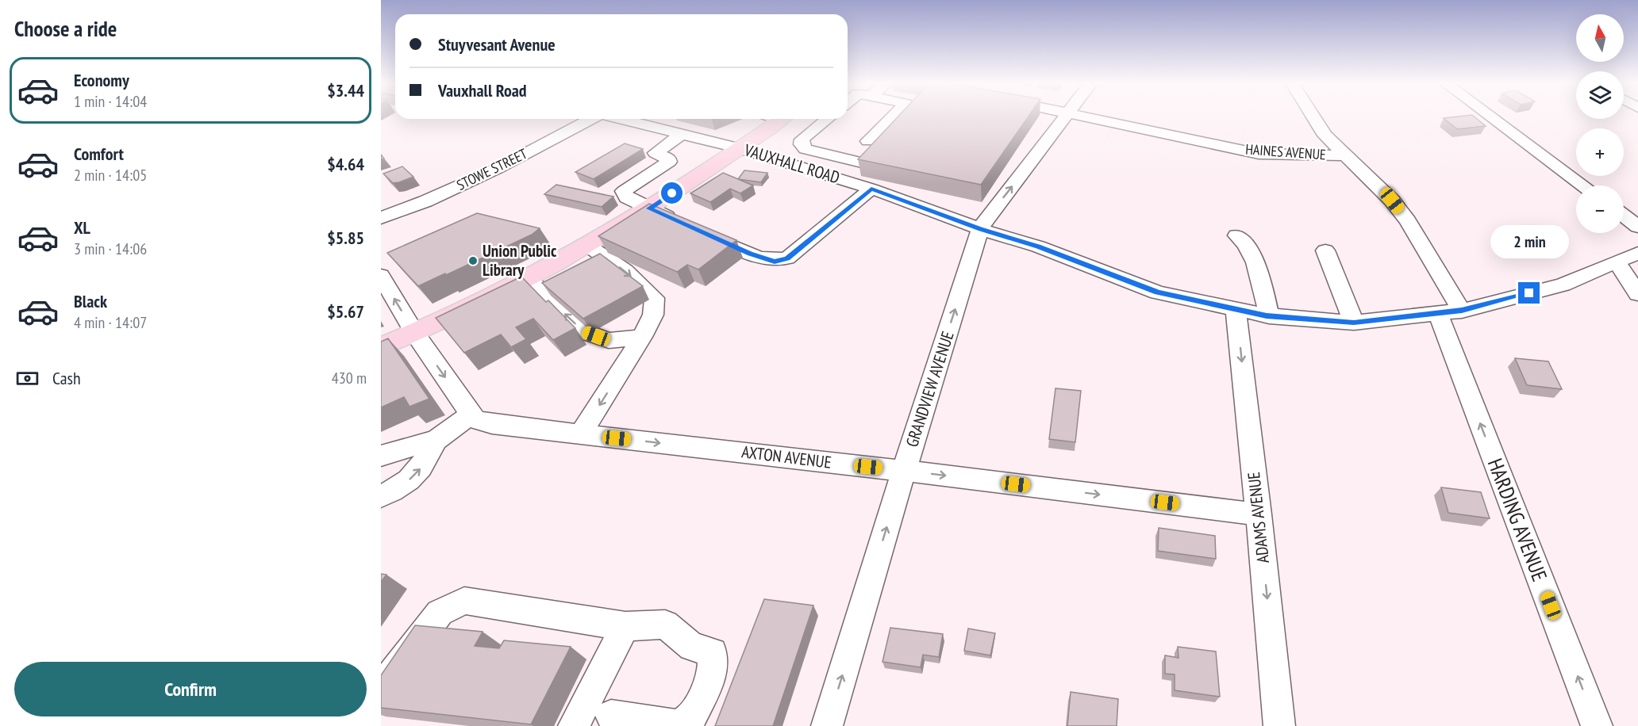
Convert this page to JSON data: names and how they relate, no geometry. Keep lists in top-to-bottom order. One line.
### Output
{"streets":{"street":["HAINES AVENUE","VAUXHALL ROAD","STOWE STREET","GRANDVIEW AVENUE","AXTON AVENUE","ADAMS AVENUE","HARDING AVENUE"]},"crossings":[["HAINES AVENUE","HARDING AVENUE"],["VAUXHALL ROAD","GRANDVIEW AVENUE"],["VAUXHALL ROAD","ADAMS AVENUE"],["VAUXHALL ROAD","HARDING AVENUE"],["GRANDVIEW AVENUE","AXTON AVENUE"],["AXTON AVENUE","ADAMS AVENUE"]],"one_way":["GRANDVIEW AVENUE","AXTON AVENUE","ADAMS AVENUE","HARDING AVENUE"],"places":["Union Public Library"],"north":"top","page":{"heading":"Choose a ride","map_buttons":["+","−"],"banner":["Stuyvesant Avenue","Vauxhall Road"],"list":[{"name":"Economy","note":"1 min · 14:04","value":"$3.44"},{"name":"Comfort","note":"2 min · 14:05","value":"$4.64"},{"name":"XL","note":"3 min · 14:06","value":"$5.85"},{"name":"Black","note":"4 min · 14:07","value":"$5.67"}],"bubble":"2 min","pay":["Cash","430 m"],"buttons":"Confirm"}}
